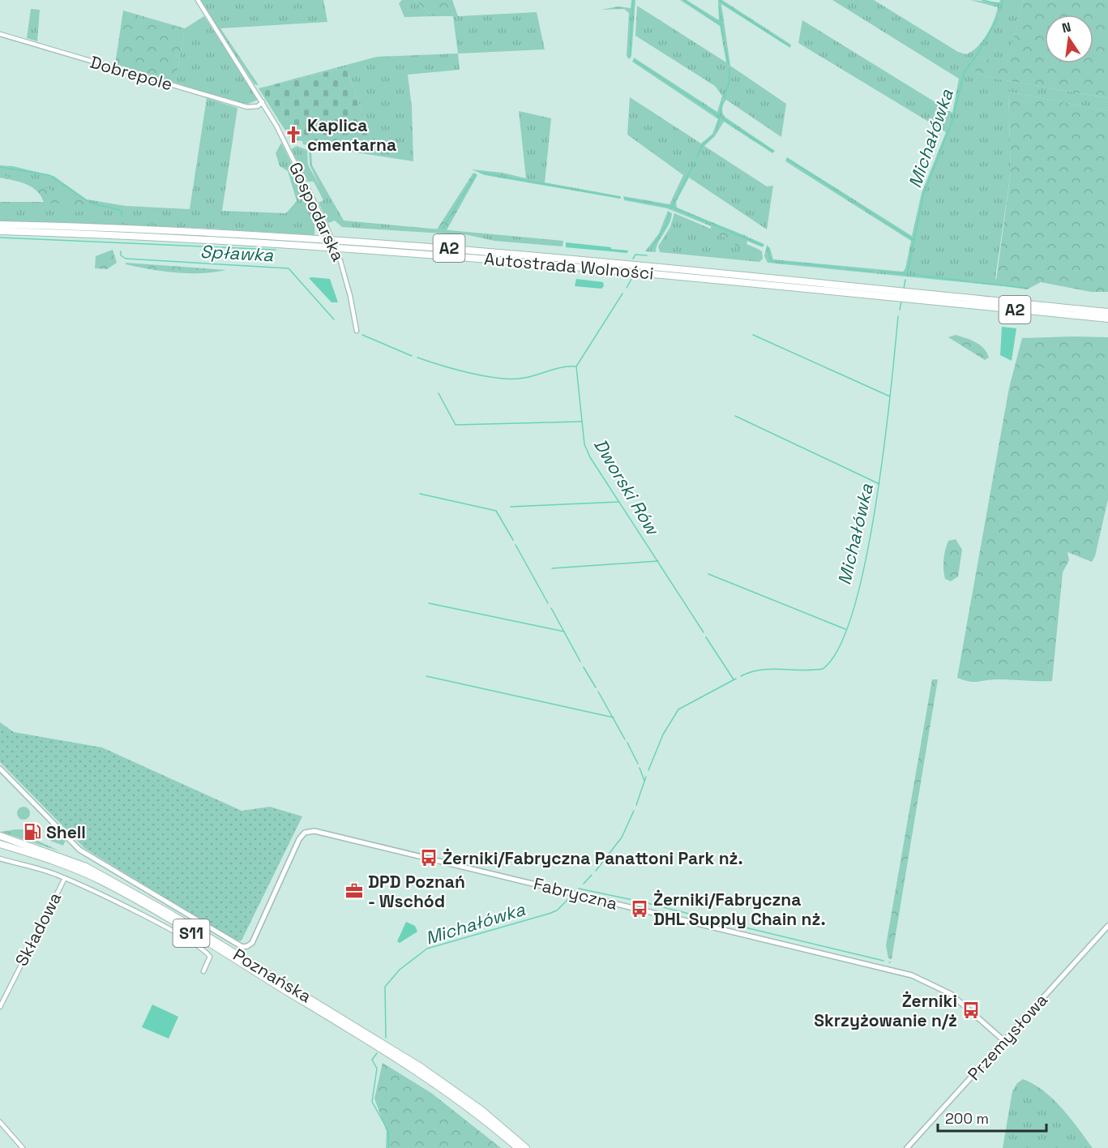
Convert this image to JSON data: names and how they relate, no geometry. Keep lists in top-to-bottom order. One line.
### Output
{"streets":{"highway":["A2","Autostrada Wolności","S11","Poznańska"],"street":["Dobrepole","Gospodarska","Fabryczna","Składowa","Przemysłowa"]},"crossings":[["Dobrepole","Gospodarska"],["Fabryczna","Przemysłowa"]],"water":["Michałówka","Spławka","Dworski Rów"],"places":{"church":["Kaplica cmentarna"],"fuel station":["Shell"],"bus stop":["Żerniki/Fabryczna Panattoni Park nż.","Żerniki/Fabryczna DHL Supply Chain nż.","Żerniki Skrzyżowanie n/ż"],"office":["DPD Poznań - Wschód"]},"scale_bar":"200 m","north":"top"}
